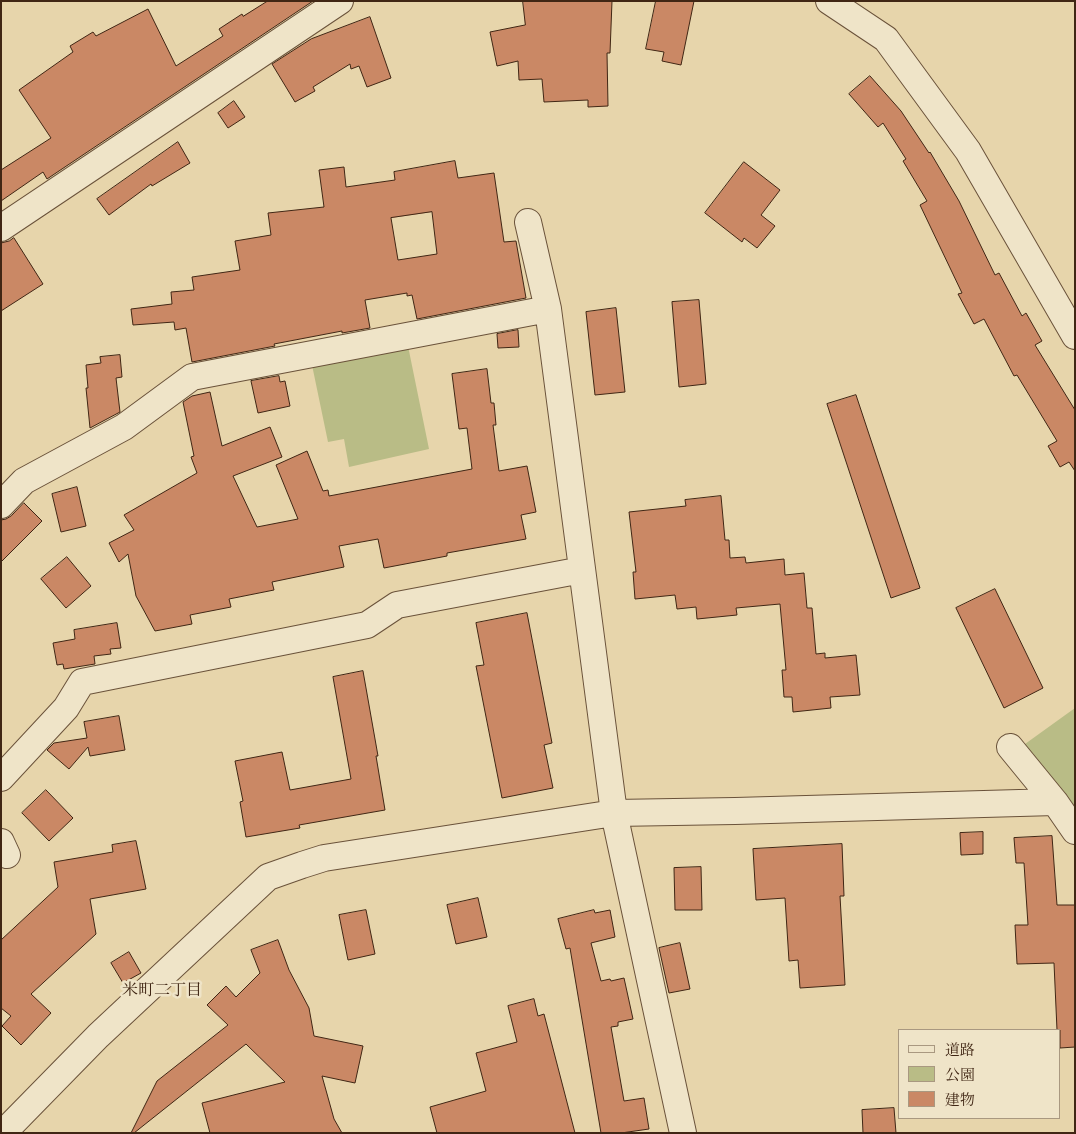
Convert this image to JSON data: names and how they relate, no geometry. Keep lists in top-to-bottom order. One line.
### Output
{"districts":["米町二丁目"],"legend":["道路","公園","建物"]}
